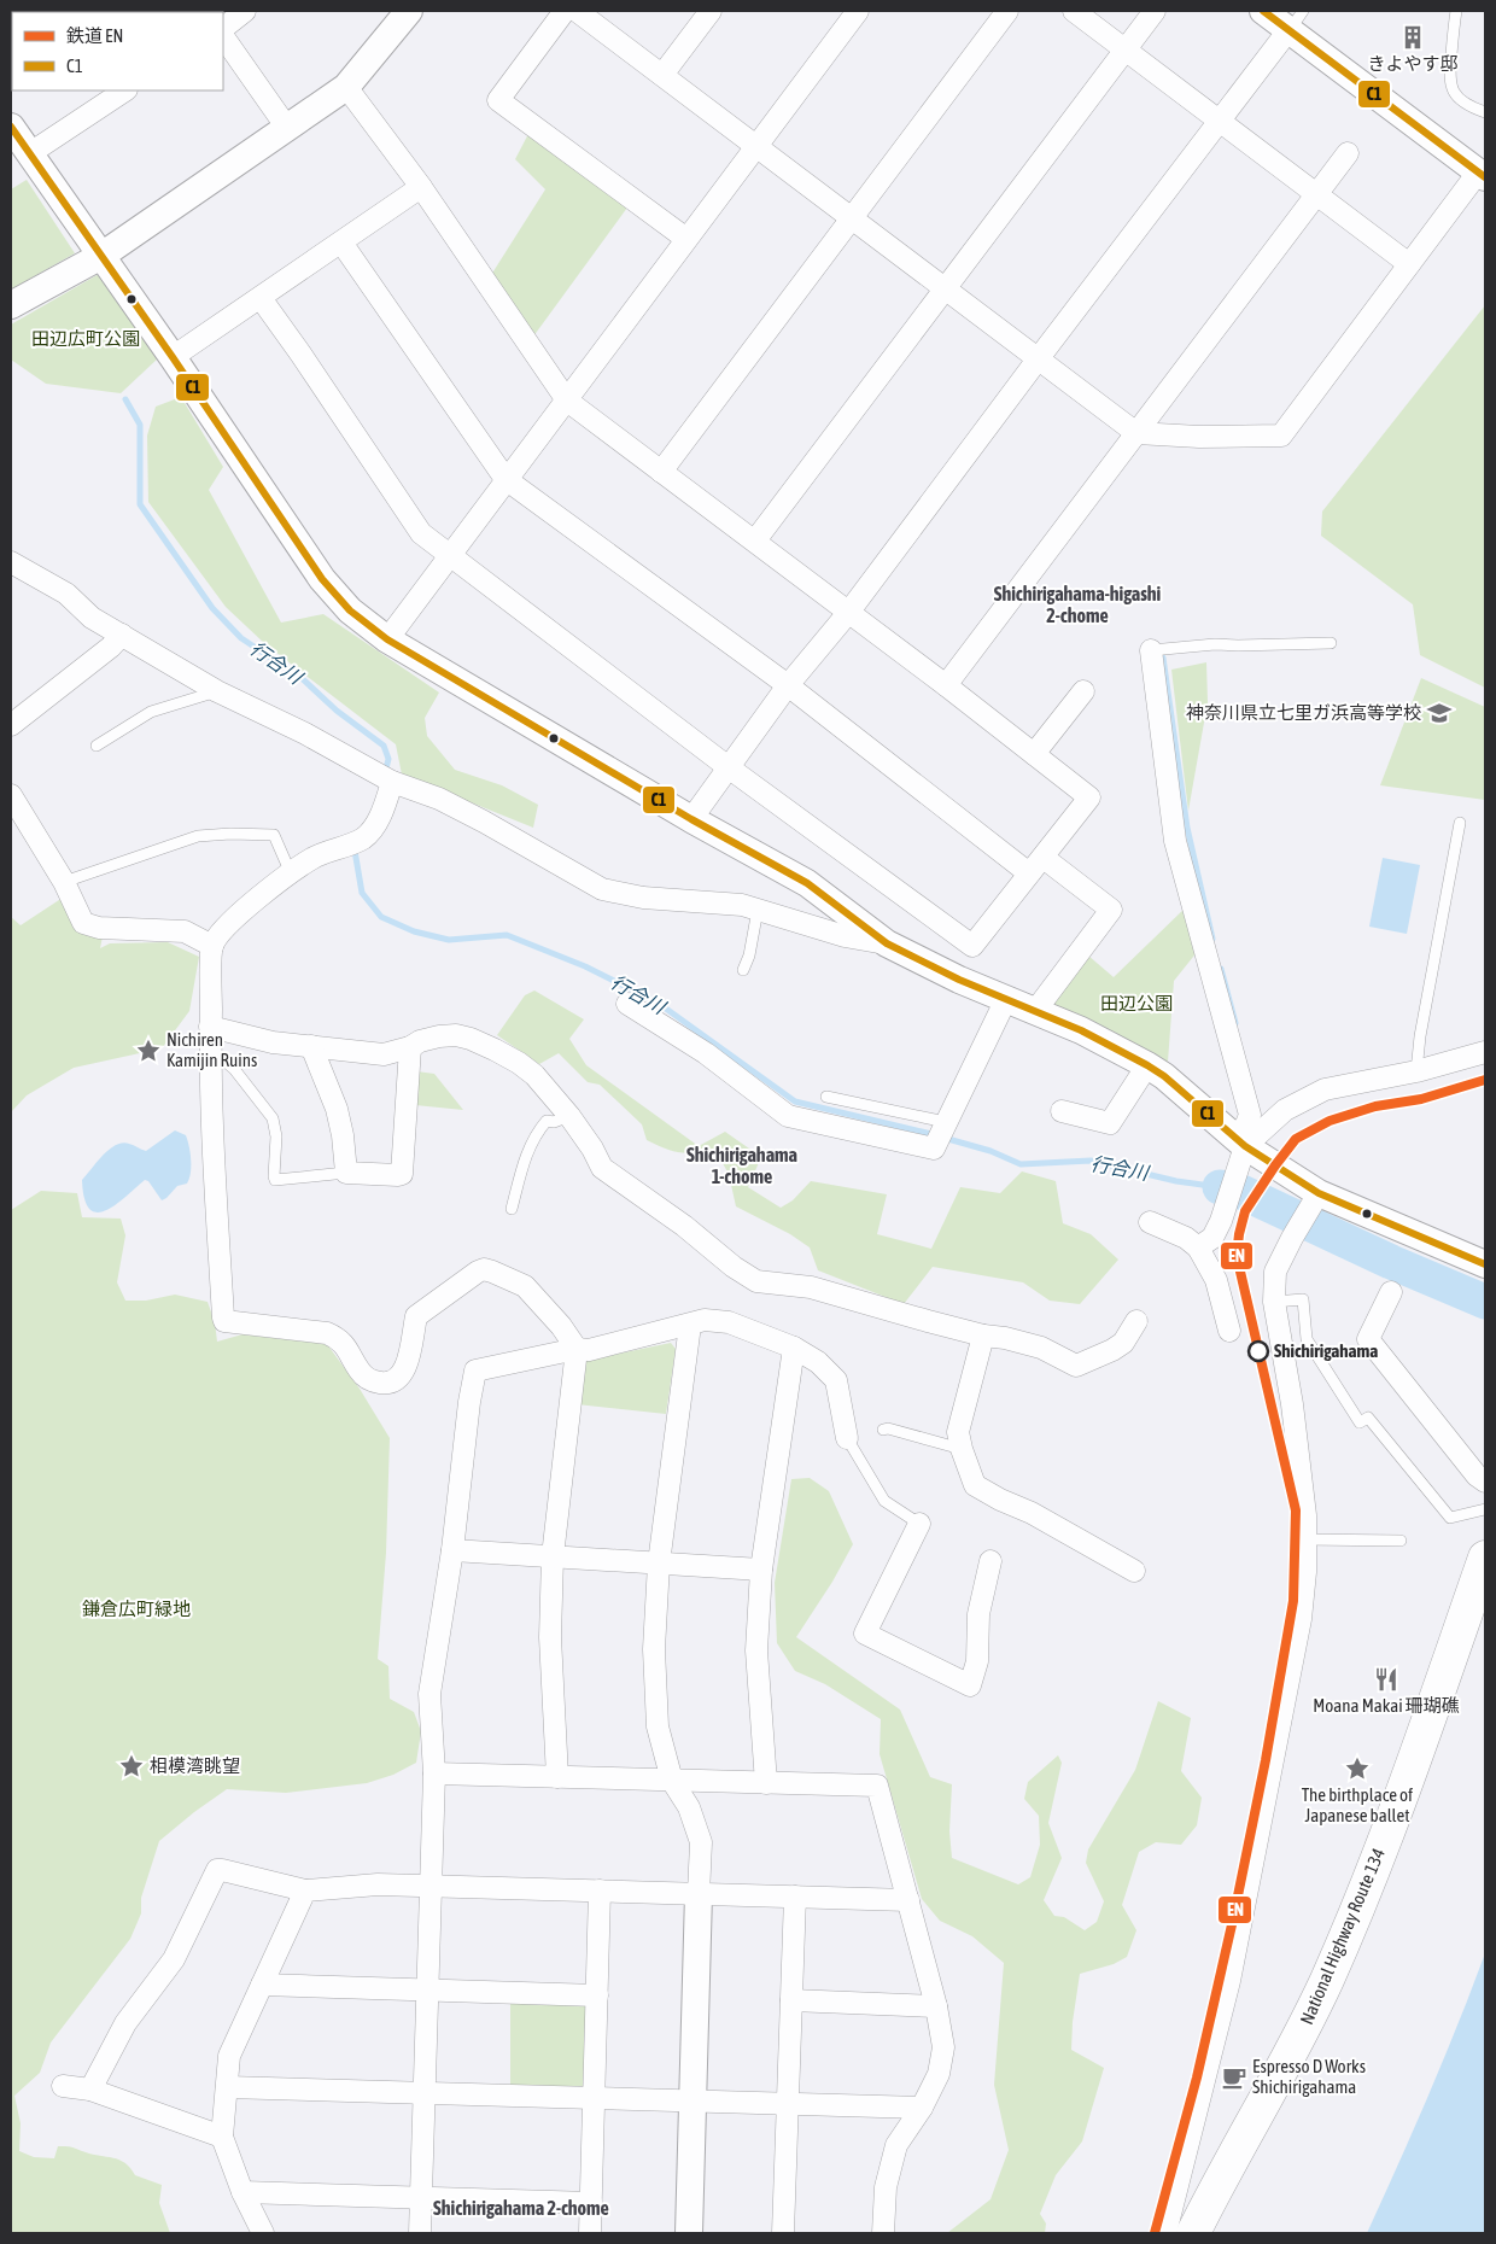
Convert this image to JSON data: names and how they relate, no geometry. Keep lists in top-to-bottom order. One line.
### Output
{"streets":{"highway":["National Highway Route 134"]},"districts":["Shichirigahama-higashi 2-chome","Shichirigahama 1-chome","Shichirigahama 2-chome"],"water":["行合川"],"parks":["田辺広町公園","田辺公園","鎌倉広町緑地"],"places":{"building":["きよやす邸"],"school or university":["神奈川県立七里ガ浜高等学校"],"place":["Nichiren Kamijin Ruins","相模湾眺望","The birthplace of Japanese ballet"],"other":["Shichirigahama"],"restaurant":["Moana Makai 珊瑚礁"],"cafe":["Espresso D Works Shichirigahama"]},"lines":["transit line C1","rail line EN"],"legend":["鉄道 EN","C1"]}
